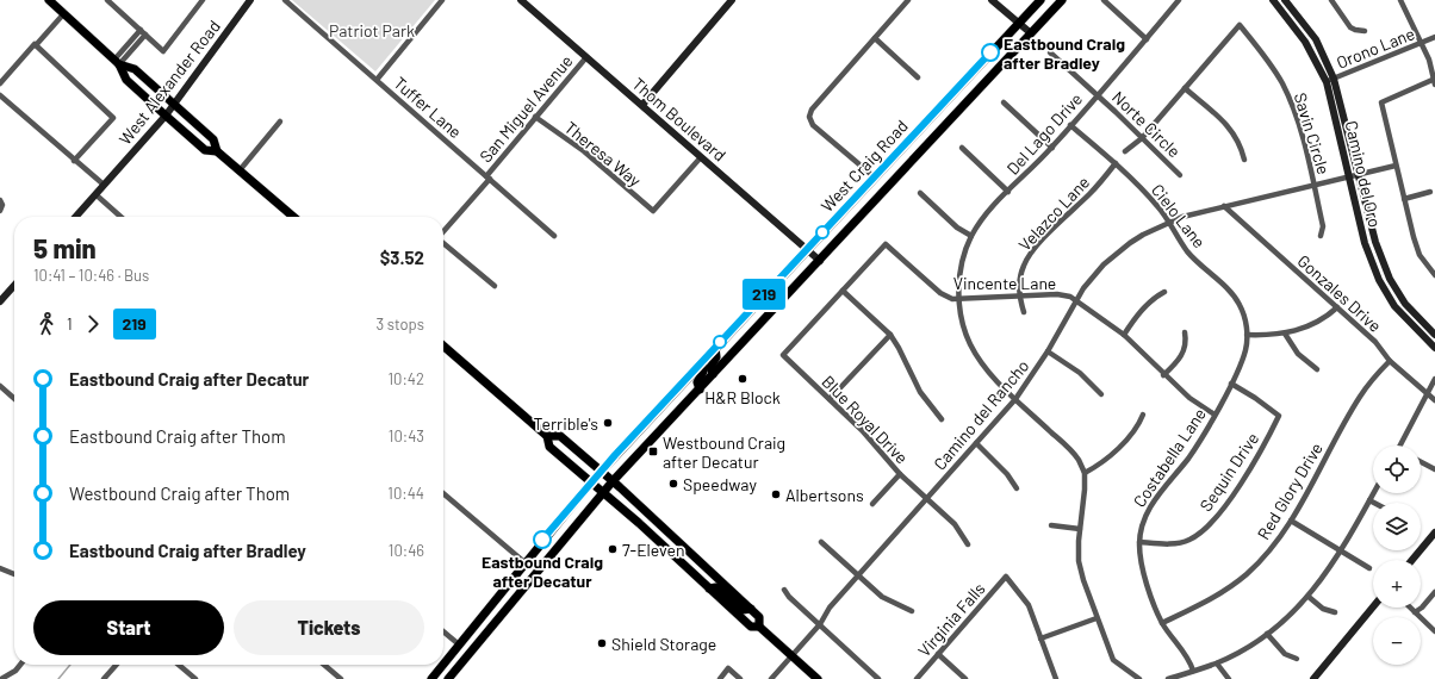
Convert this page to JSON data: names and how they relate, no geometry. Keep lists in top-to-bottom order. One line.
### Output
{"streets":{"main road":["West Craig Road"],"street":["Orono Lane","West Alexander Road","Tuffer Lane","San Miguel Avenue","Thom Boulevard","Norte Circle","Del Lago Drive","Savin Circle","Theresa Way","Camino del Oro","Velazco Lane","Cielo Lane","Vincente Lane","Gonzales Drive","Camino del Rancho","Blue Royal Drive","Costabella Lane","Sequin Drive","Red Glory Drive","Virginia Falls"]},"crossings":[["Orono Lane","Camino del Oro"],["Tuffer Lane","San Miguel Avenue"],["San Miguel Avenue","Thom Boulevard"],["San Miguel Avenue","Theresa Way"],["Thom Boulevard","Theresa Way"],["Thom Boulevard","West Craig Road"],["Norte Circle","Del Lago Drive"],["Del Lago Drive","Cielo Lane"],["Del Lago Drive","Vincente Lane"],["Del Lago Drive","Camino del Rancho"],["Savin Circle","Camino del Rancho"],["Camino del Oro","Camino del Rancho"],["Velazco Lane","Cielo Lane"],["Velazco Lane","Vincente Lane"],["Cielo Lane","Camino del Rancho"],["Cielo Lane","Costabella Lane"],["Vincente Lane","Camino del Rancho"],["Vincente Lane","Blue Royal Drive"],["Vincente Lane","Costabella Lane"],["Gonzales Drive","Camino del Rancho"],["Gonzales Drive","Red Glory Drive"],["Camino del Rancho","Blue Royal Drive"],["Costabella Lane","Sequin Drive"]],"parks":["Patriot Park"],"places":{"other":["Eastbound Craig after Bradley","H&R Block","Terrible's","Speedway","Albertsons","Eastbound Craig after Decatur","7-Eleven","Shield Storage"],"transit":["Westbound Craig after Decatur"]},"lines":["bus line 219"],"page":{"on_map":"219","heading":["5 min","10:41 – 10:46 · Bus","$3.52"],"legs":["1","219","3 stops"],"list":[{"name":"Eastbound Craig after Decatur","value":"10:42"},{"name":"Eastbound Craig after Thom","value":"10:43"},{"name":"Westbound Craig after Thom","value":"10:44"},{"name":"Eastbound Craig after Bradley","value":"10:46"}],"map_buttons":["+","−"],"buttons":["Start","Tickets"]}}
